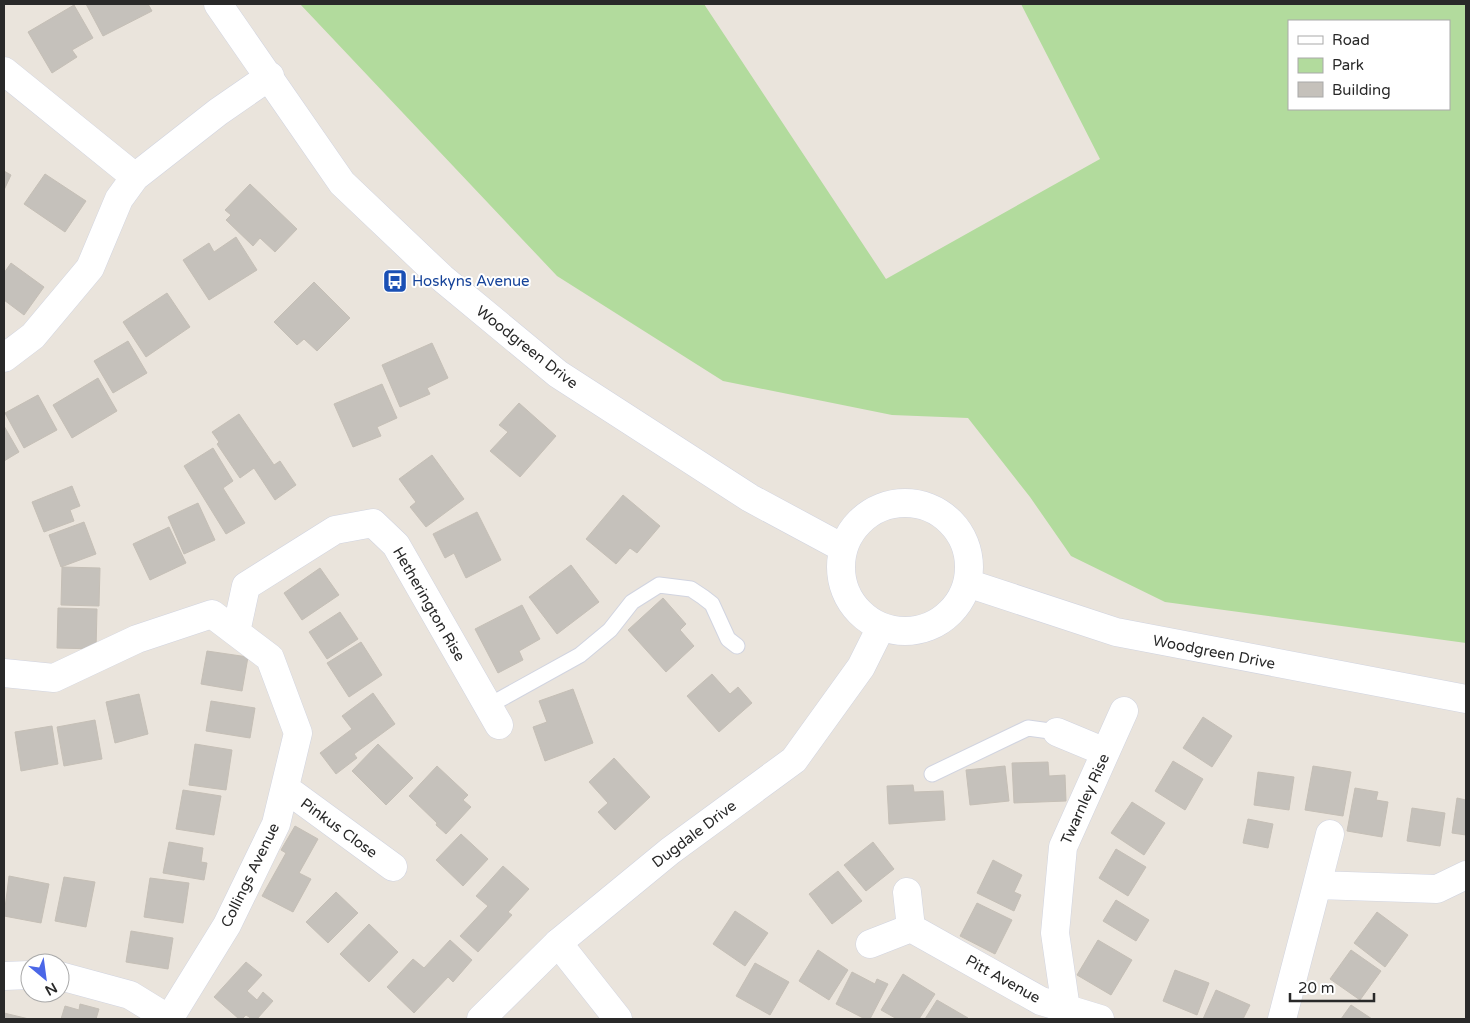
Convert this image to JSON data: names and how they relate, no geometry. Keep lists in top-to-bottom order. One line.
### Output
{"streets":{"street":["Woodgreen Drive","Hetherington Rise","Twarnley Rise","Pinkus Close","Dugdale Drive","Collings Avenue","Pitt Avenue"]},"crossings":[["Woodgreen Drive","Dugdale Drive"],["Hetherington Rise","Collings Avenue"],["Twarnley Rise","Pitt Avenue"],["Pinkus Close","Collings Avenue"]],"places":{"bus stop":["Hoskyns Avenue"]},"legend":["Road","Park","Building"],"scale_bar":"20 m","north":"bottom right"}
